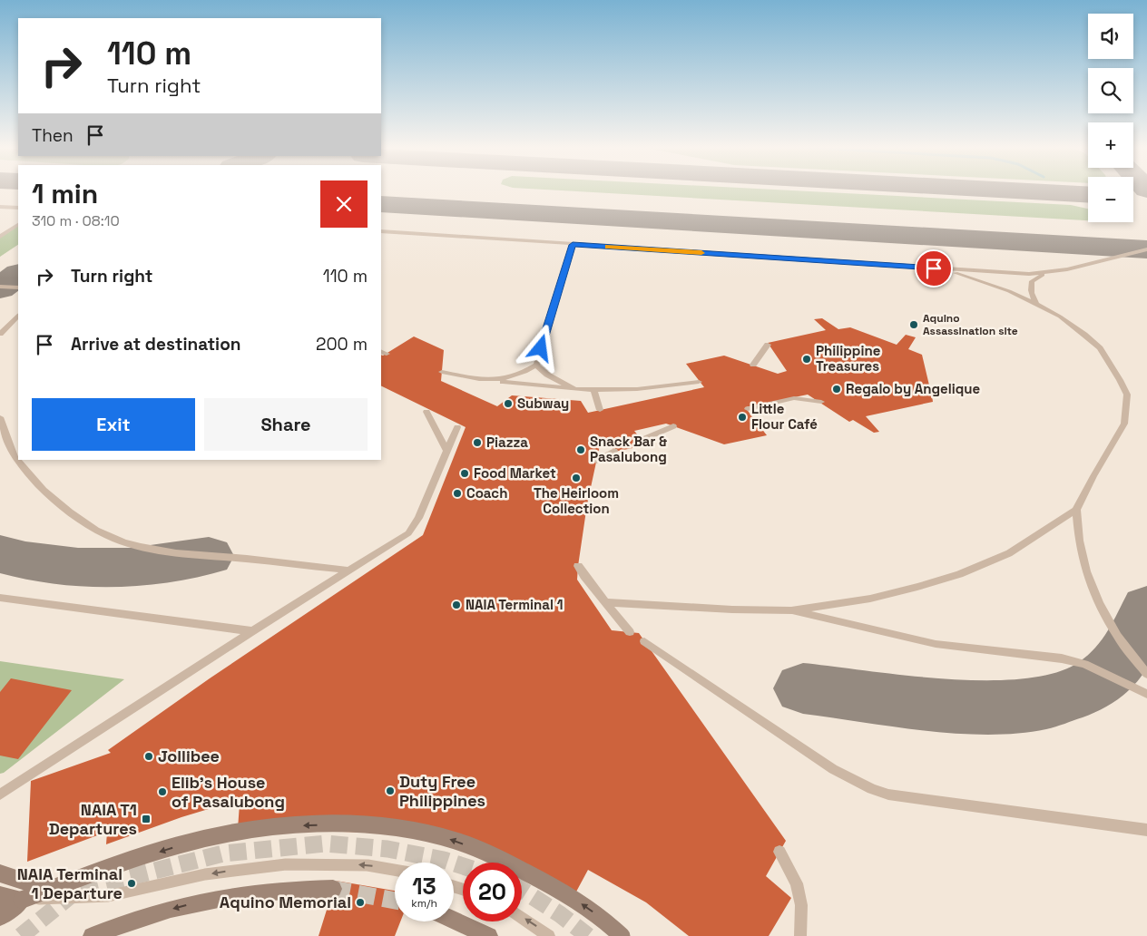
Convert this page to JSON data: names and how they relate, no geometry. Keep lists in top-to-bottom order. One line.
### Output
{"places":{"other":["Aquino Assassination site","Philippine Treasures","Regalo by Angelique","Subway","Little Flour Café","Piazza","Snack Bar & Pasalubong","Food Market","The Heirloom Collection","Coach","NAIA Terminal 1","Jollibee","Duty Free Philippines","Elib's House of Pasalubong","NAIA Terminal 1 Departure","Aquino Memorial"],"transit":["NAIA T1 Departures"]},"page":{"map_buttons":["+","−"],"turn":["110 m","Turn right"],"then":"Then","heading":["1 min","310 m · 08:10"],"list":[{"name":"Turn right","value":"110 m"},{"name":"Arrive at destination","value":"200 m"}],"buttons":["Exit","Share"],"speed":"13 km/h","limit":"20"}}
